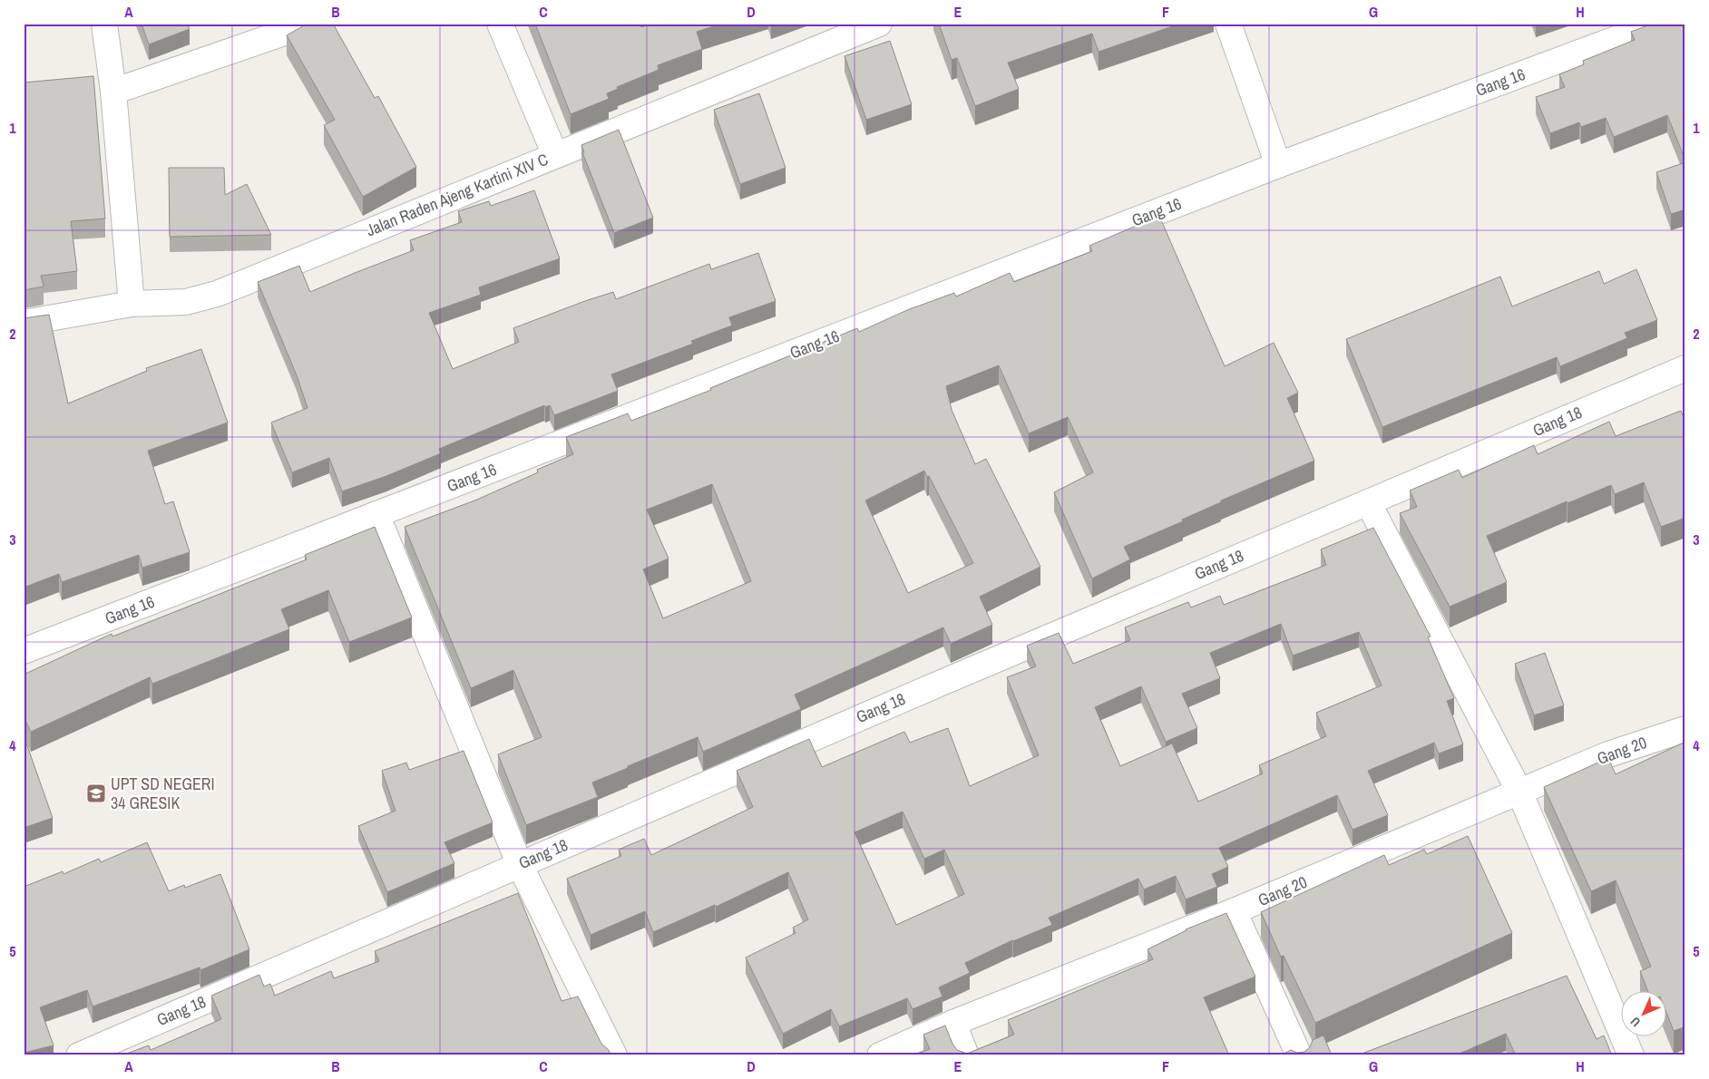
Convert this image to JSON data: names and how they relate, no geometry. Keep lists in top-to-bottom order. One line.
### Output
{"streets":{"street":["Gang 16","Jalan Raden Ajeng Kartini XIV C","Gang 18","Gang 20"]},"places":{"school or university":["UPT SD NEGERI 34 GRESIK"]},"north":"bottom left","grid":{"columns":["A","B","C","D","E","F","G","H"],"rows":["1","2","3","4","5"]}}
